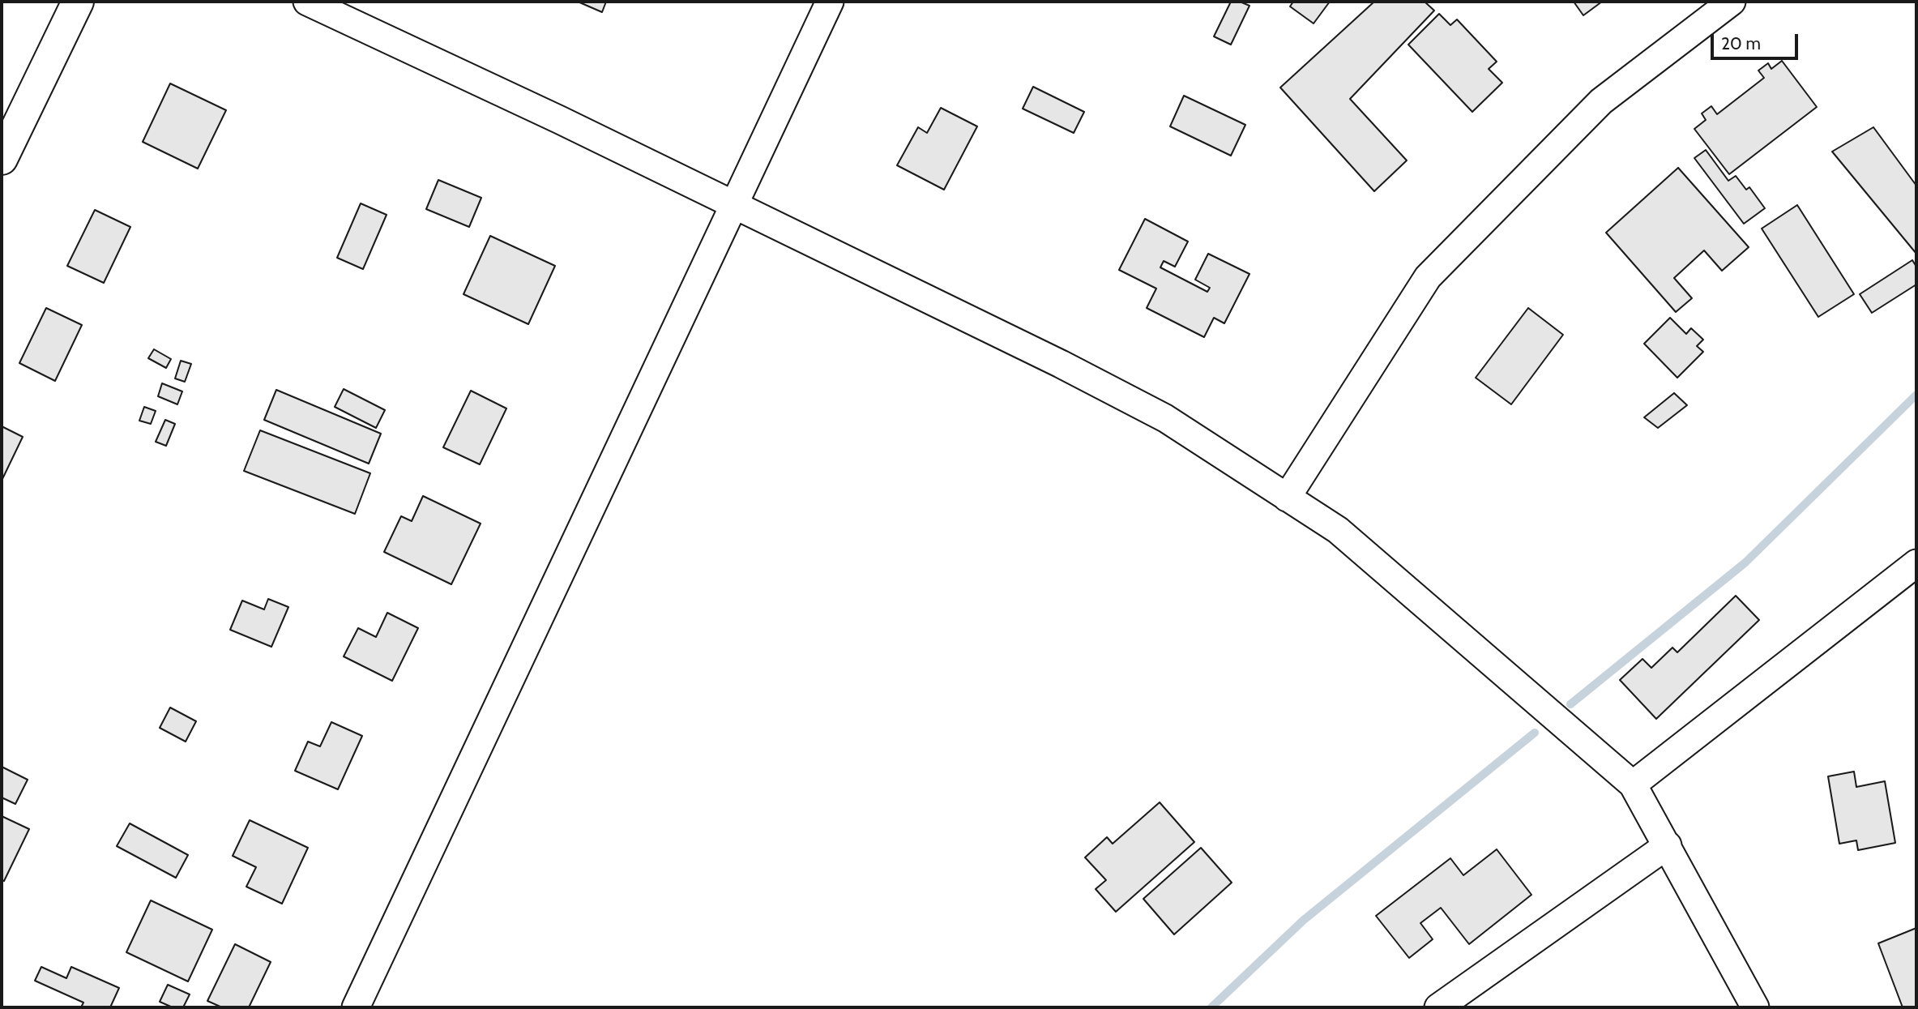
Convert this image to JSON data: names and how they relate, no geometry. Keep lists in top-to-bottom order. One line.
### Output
{"scale_bar":"20 m"}
